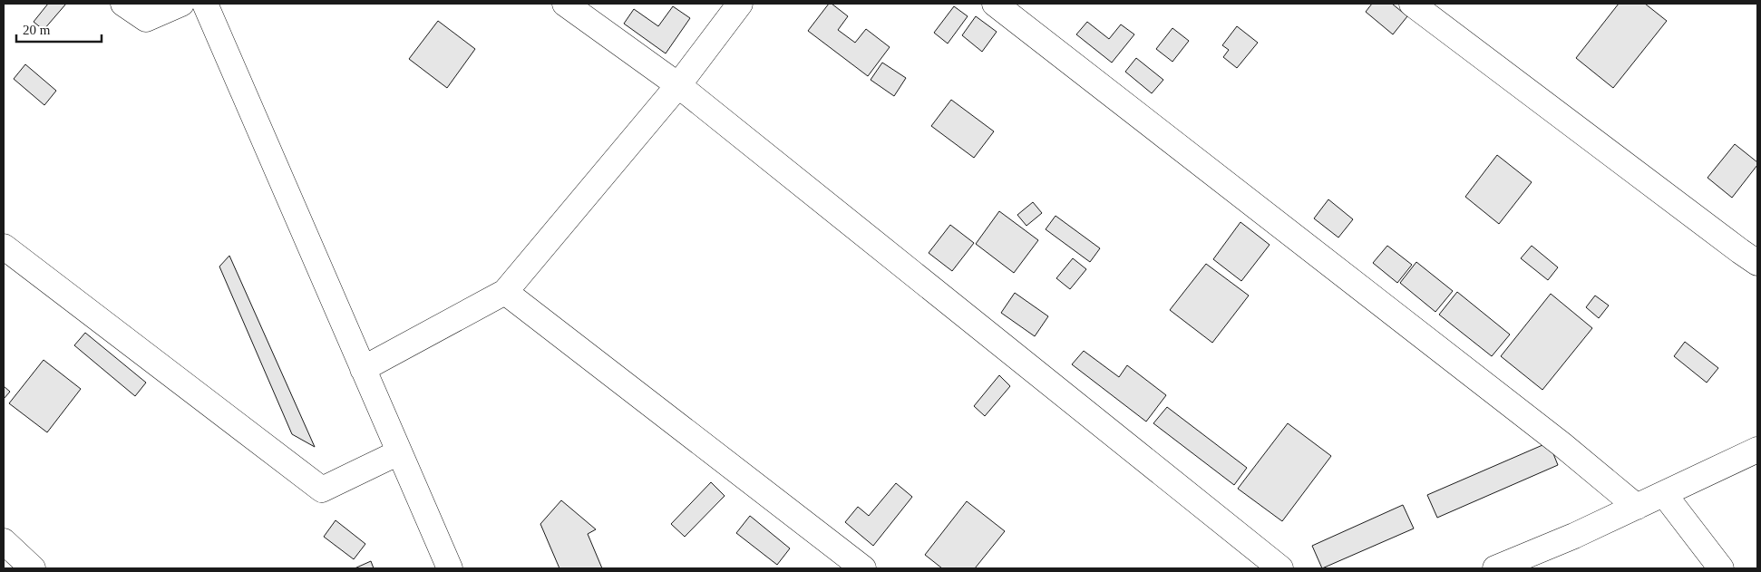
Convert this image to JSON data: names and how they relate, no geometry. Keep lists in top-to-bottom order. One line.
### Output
{"scale_bar":"20 m"}
